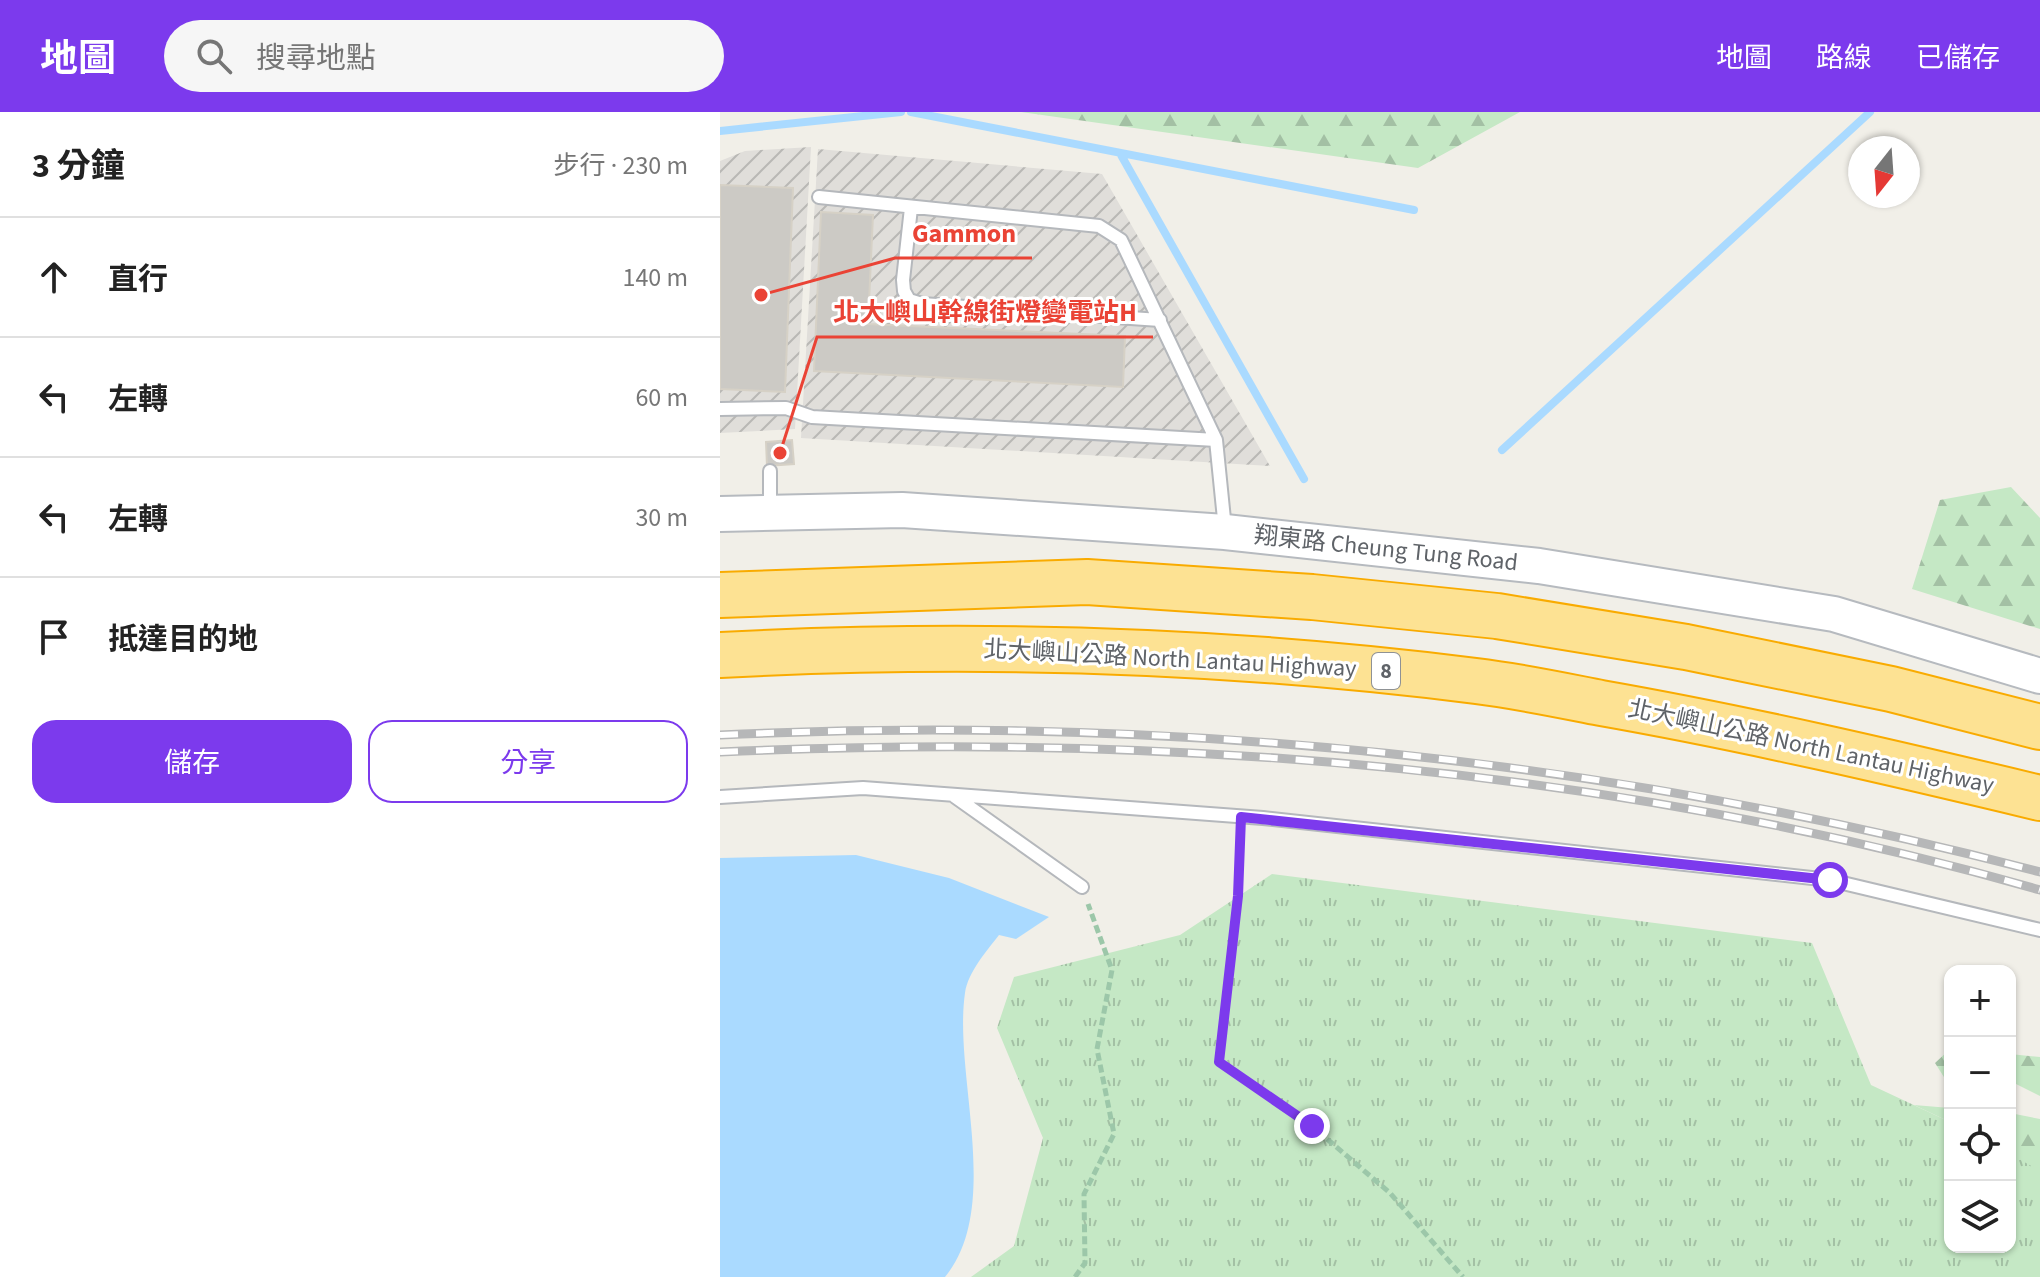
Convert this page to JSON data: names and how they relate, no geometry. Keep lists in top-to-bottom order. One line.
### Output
{"streets":{"highway":["北大嶼山公路 North Lantau Highway","8"],"main road":["翔東路 Cheung Tung Road"]},"places":["Gammon","北大嶼山幹線街燈變電站H"],"north":"bottom","page":{"header":"地圖","search":"搜尋地點","nav":["地圖","路線","已儲存"],"heading":["3 分鐘","步行 · 230 m"],"list":[["直行","140 m"],["左轉","60 m"],["左轉","30 m"],"抵達目的地"],"buttons":["儲存","分享"],"map_buttons":["+","−"]}}
